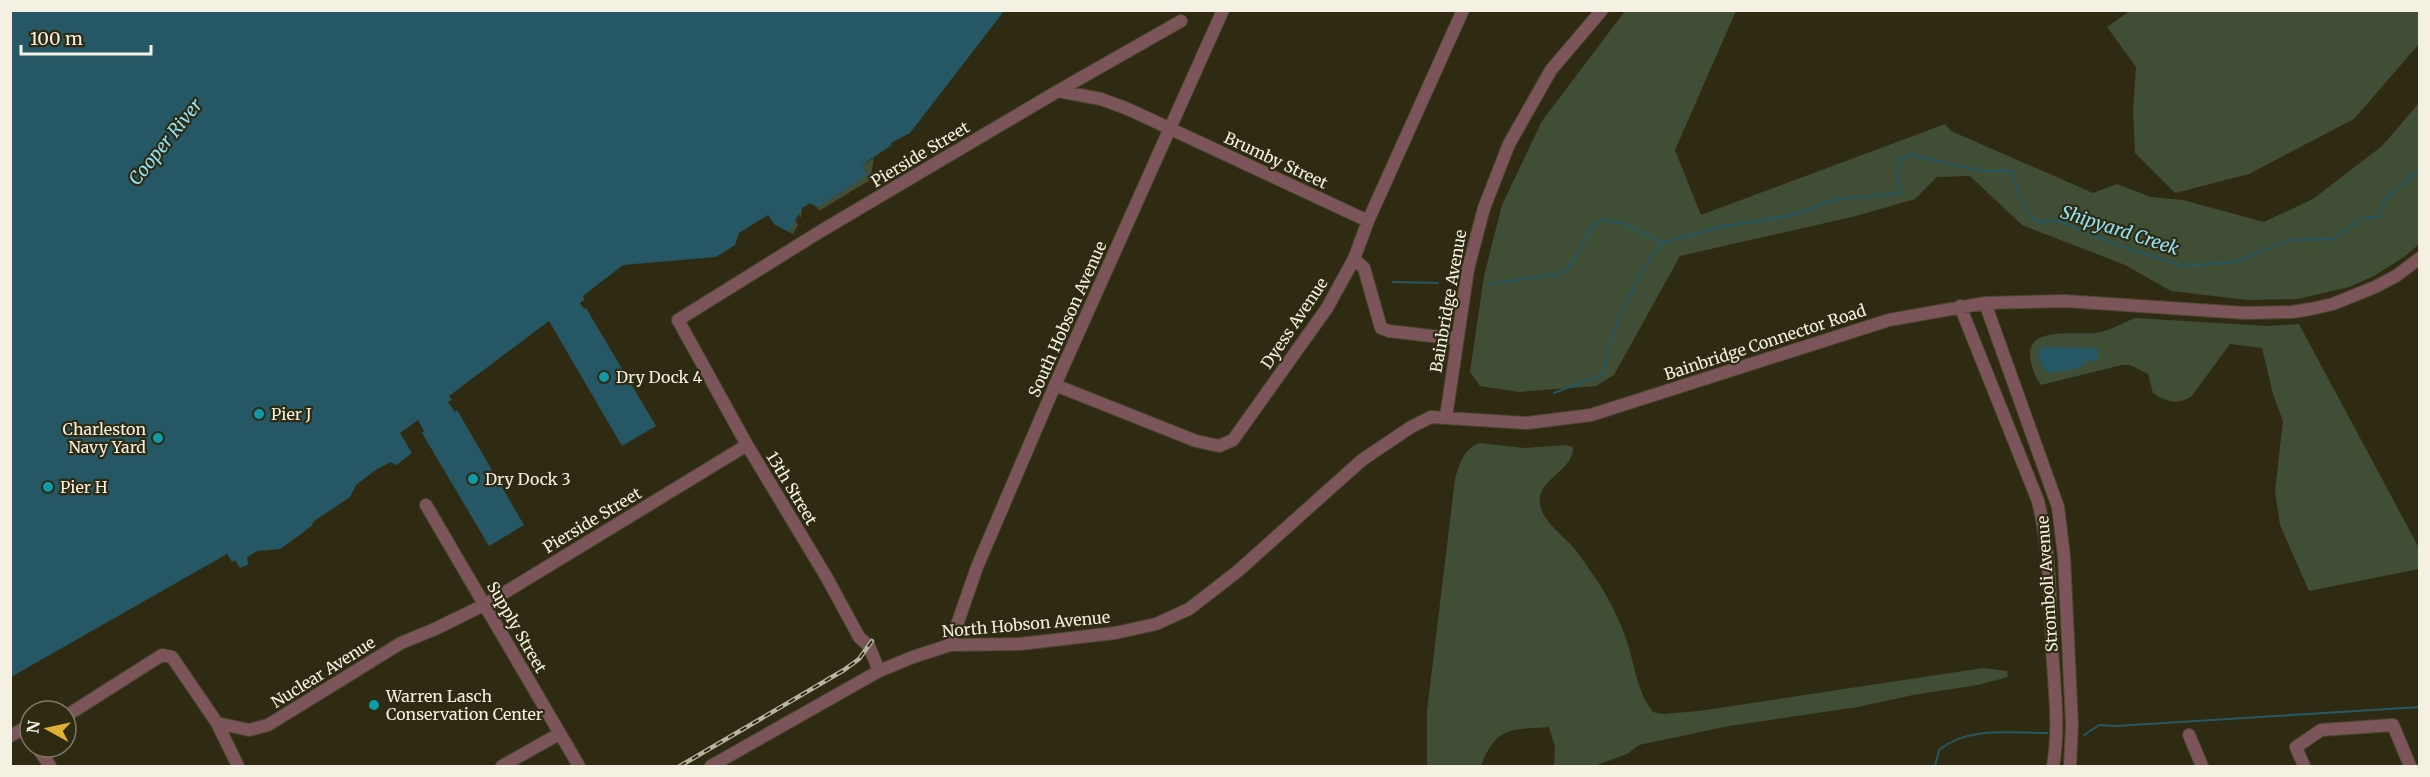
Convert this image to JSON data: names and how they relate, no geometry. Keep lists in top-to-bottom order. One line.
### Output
{"streets":{"street":["Pierside Street","Brumby Street","Bainbridge Avenue","South Hobson Avenue","Dyess Avenue","Bainbridge Connector Road","13th Street","Stromboli Avenue","North Hobson Avenue","Supply Street","Nuclear Avenue"]},"crossings":[["Pierside Street","Brumby Street"],["Pierside Street","13th Street"],["Pierside Street","Supply Street"],["Pierside Street","Nuclear Avenue"],["Brumby Street","South Hobson Avenue"],["Brumby Street","Dyess Avenue"],["Bainbridge Avenue","Bainbridge Connector Road"],["Bainbridge Avenue","North Hobson Avenue"],["South Hobson Avenue","Dyess Avenue"],["South Hobson Avenue","North Hobson Avenue"],["Bainbridge Connector Road","Stromboli Avenue"],["Bainbridge Connector Road","North Hobson Avenue"],["13th Street","North Hobson Avenue"],["Supply Street","Nuclear Avenue"]],"water":["Cooper River","Shipyard Creek"],"places":["Dry Dock 4","Pier J","Charleston Navy Yard","Dry Dock 3","Pier H","Warren Lasch Conservation Center"],"scale_bar":"100 m","north":"left"}
